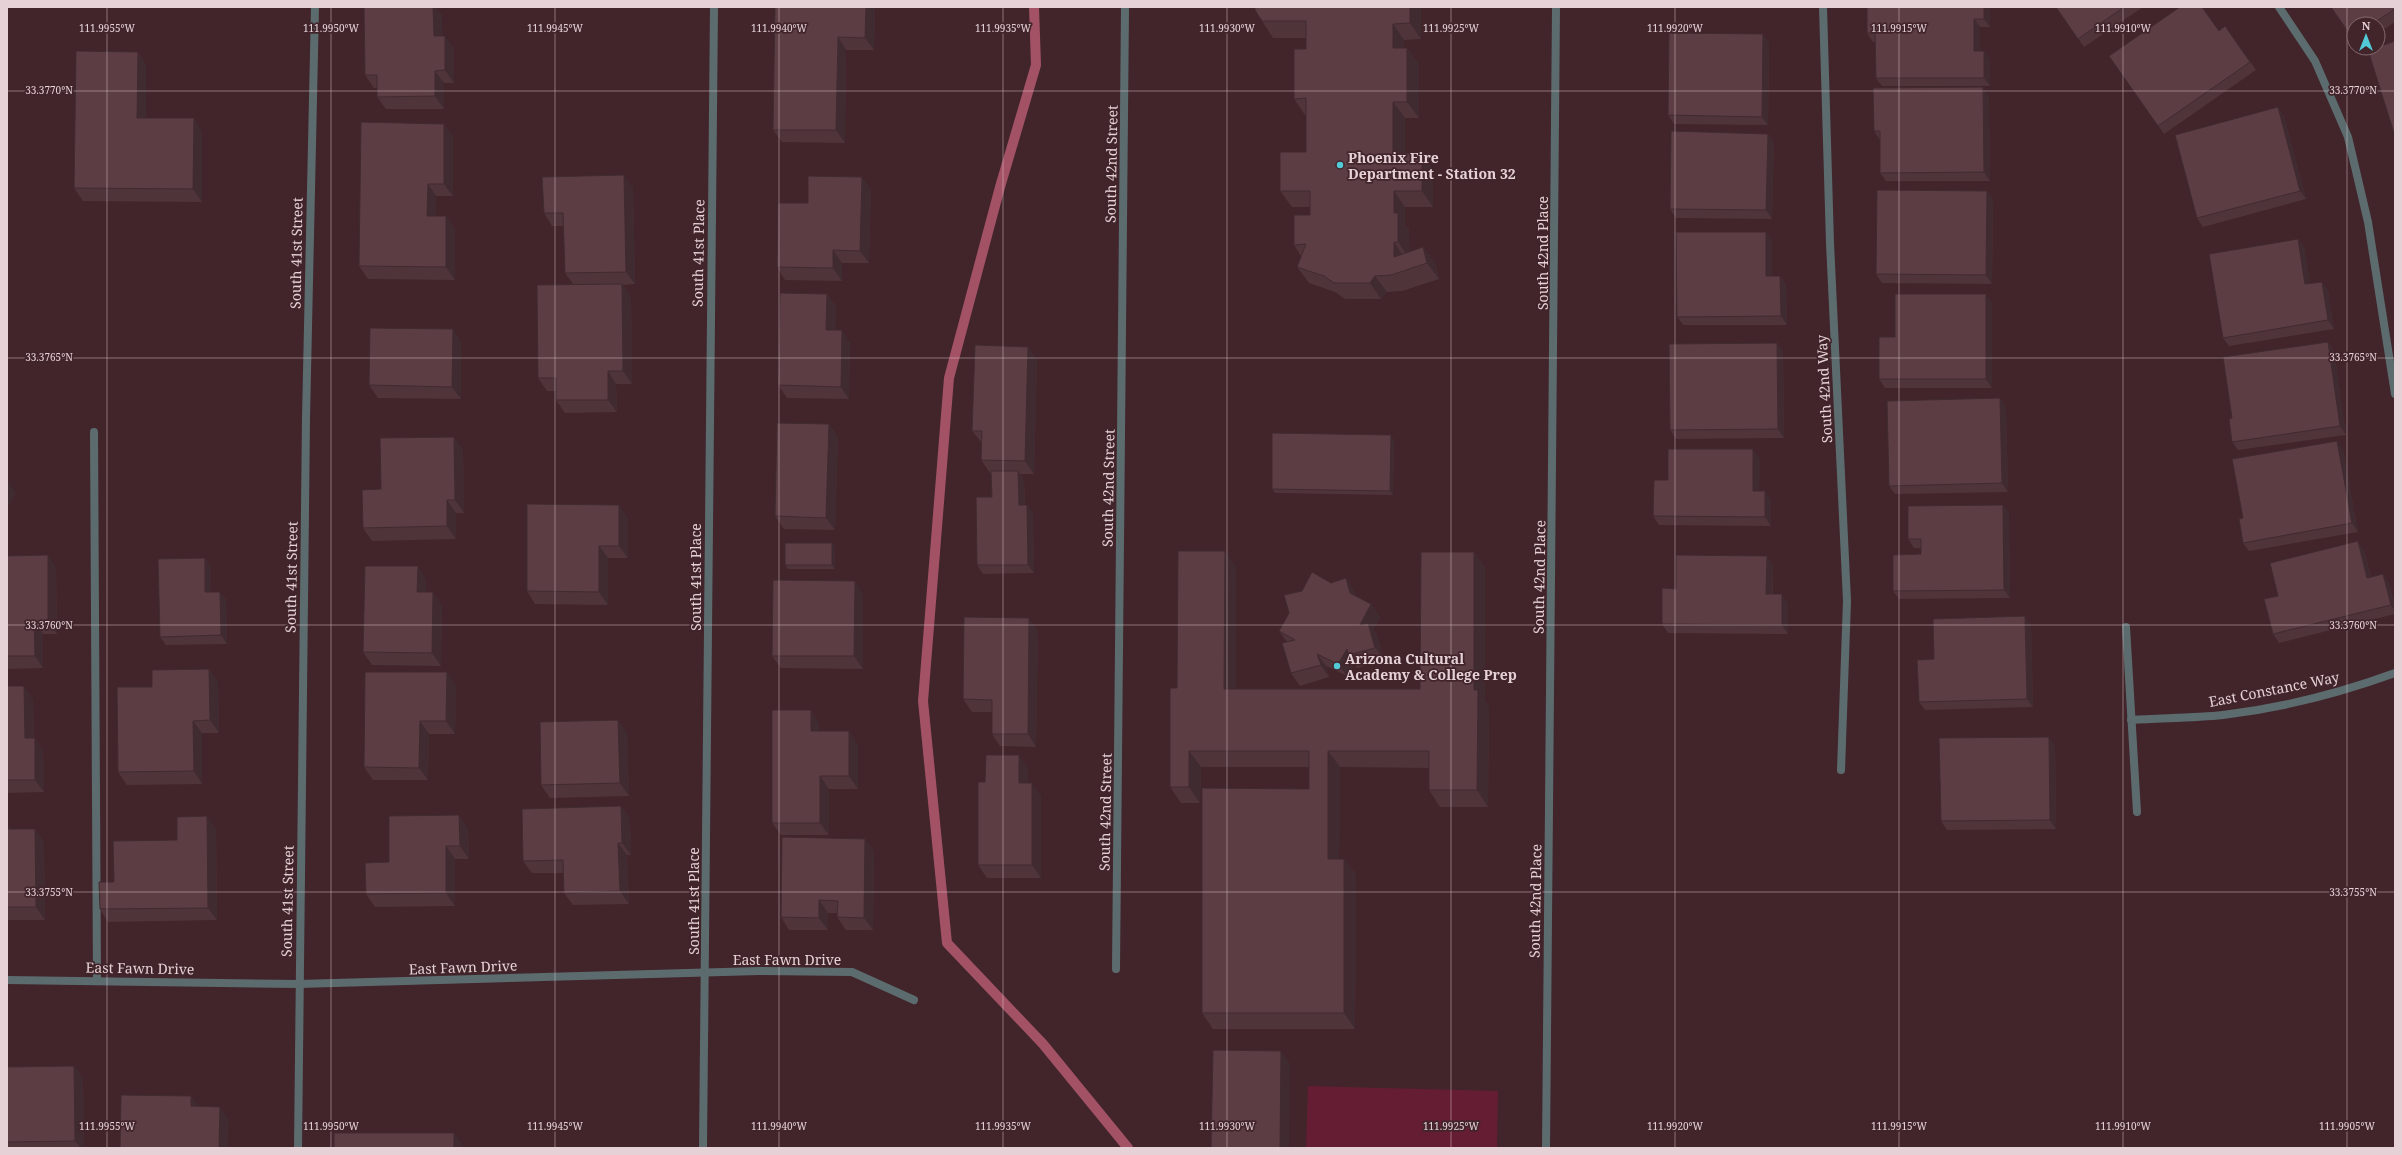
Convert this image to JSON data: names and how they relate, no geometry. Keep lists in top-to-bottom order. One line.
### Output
{"streets":{"street":["South 42nd Street","South 41st Street","South 41st Place","South 42nd Place","South 42nd Way","East Constance Way","East Fawn Drive"]},"crossings":[["South 41st Street","East Fawn Drive"],["South 41st Place","East Fawn Drive"]],"places":["Phoenix Fire Department - Station 32","Arizona Cultural Academy & College Prep"],"north":"top","coordinates":["111.9955°W","111.9950°W","111.9945°W","111.9940°W","111.9935°W","111.9930°W","111.9925°W","111.9920°W","111.9915°W","111.9910°W","33.3770°N","33.3765°N","33.3760°N","33.3755°N","111.9905°W"]}
